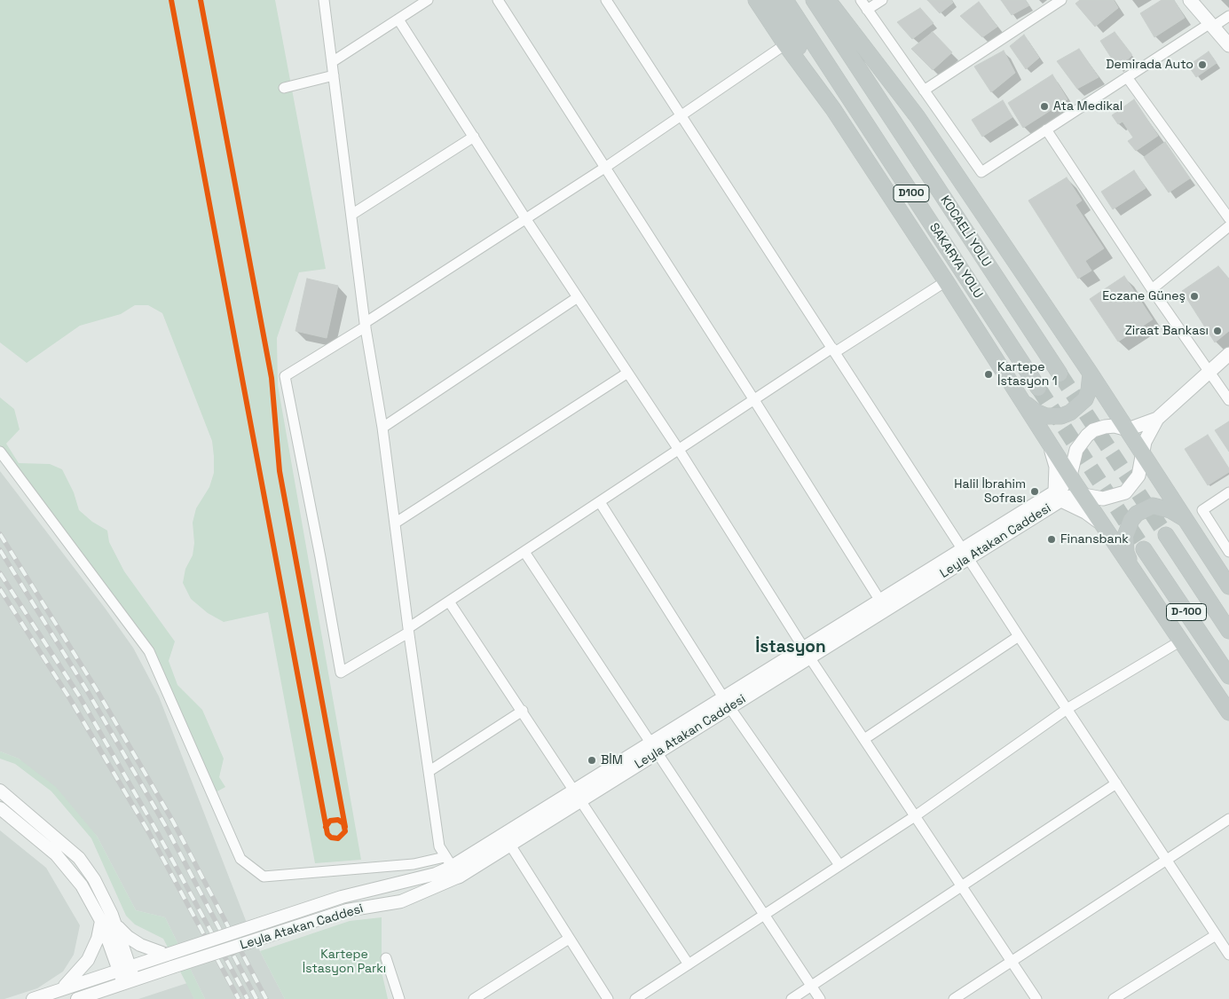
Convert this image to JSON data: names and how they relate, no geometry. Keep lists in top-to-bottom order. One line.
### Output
{"streets":{"highway":["D100","KOCAELİ YOLU","SAKARYA YOLU","D-100"],"main road":["Leyla Atakan Caddesi"]},"districts":["İstasyon"],"parks":["Kartepe İstasyon Parkı"],"places":["Demirada Auto","Ata Medikal","Eczane Güneş","Ziraat Bankası","Kartepe İstasyon 1","Halil İbrahim Sofrası","Finansbank","BİM"]}
